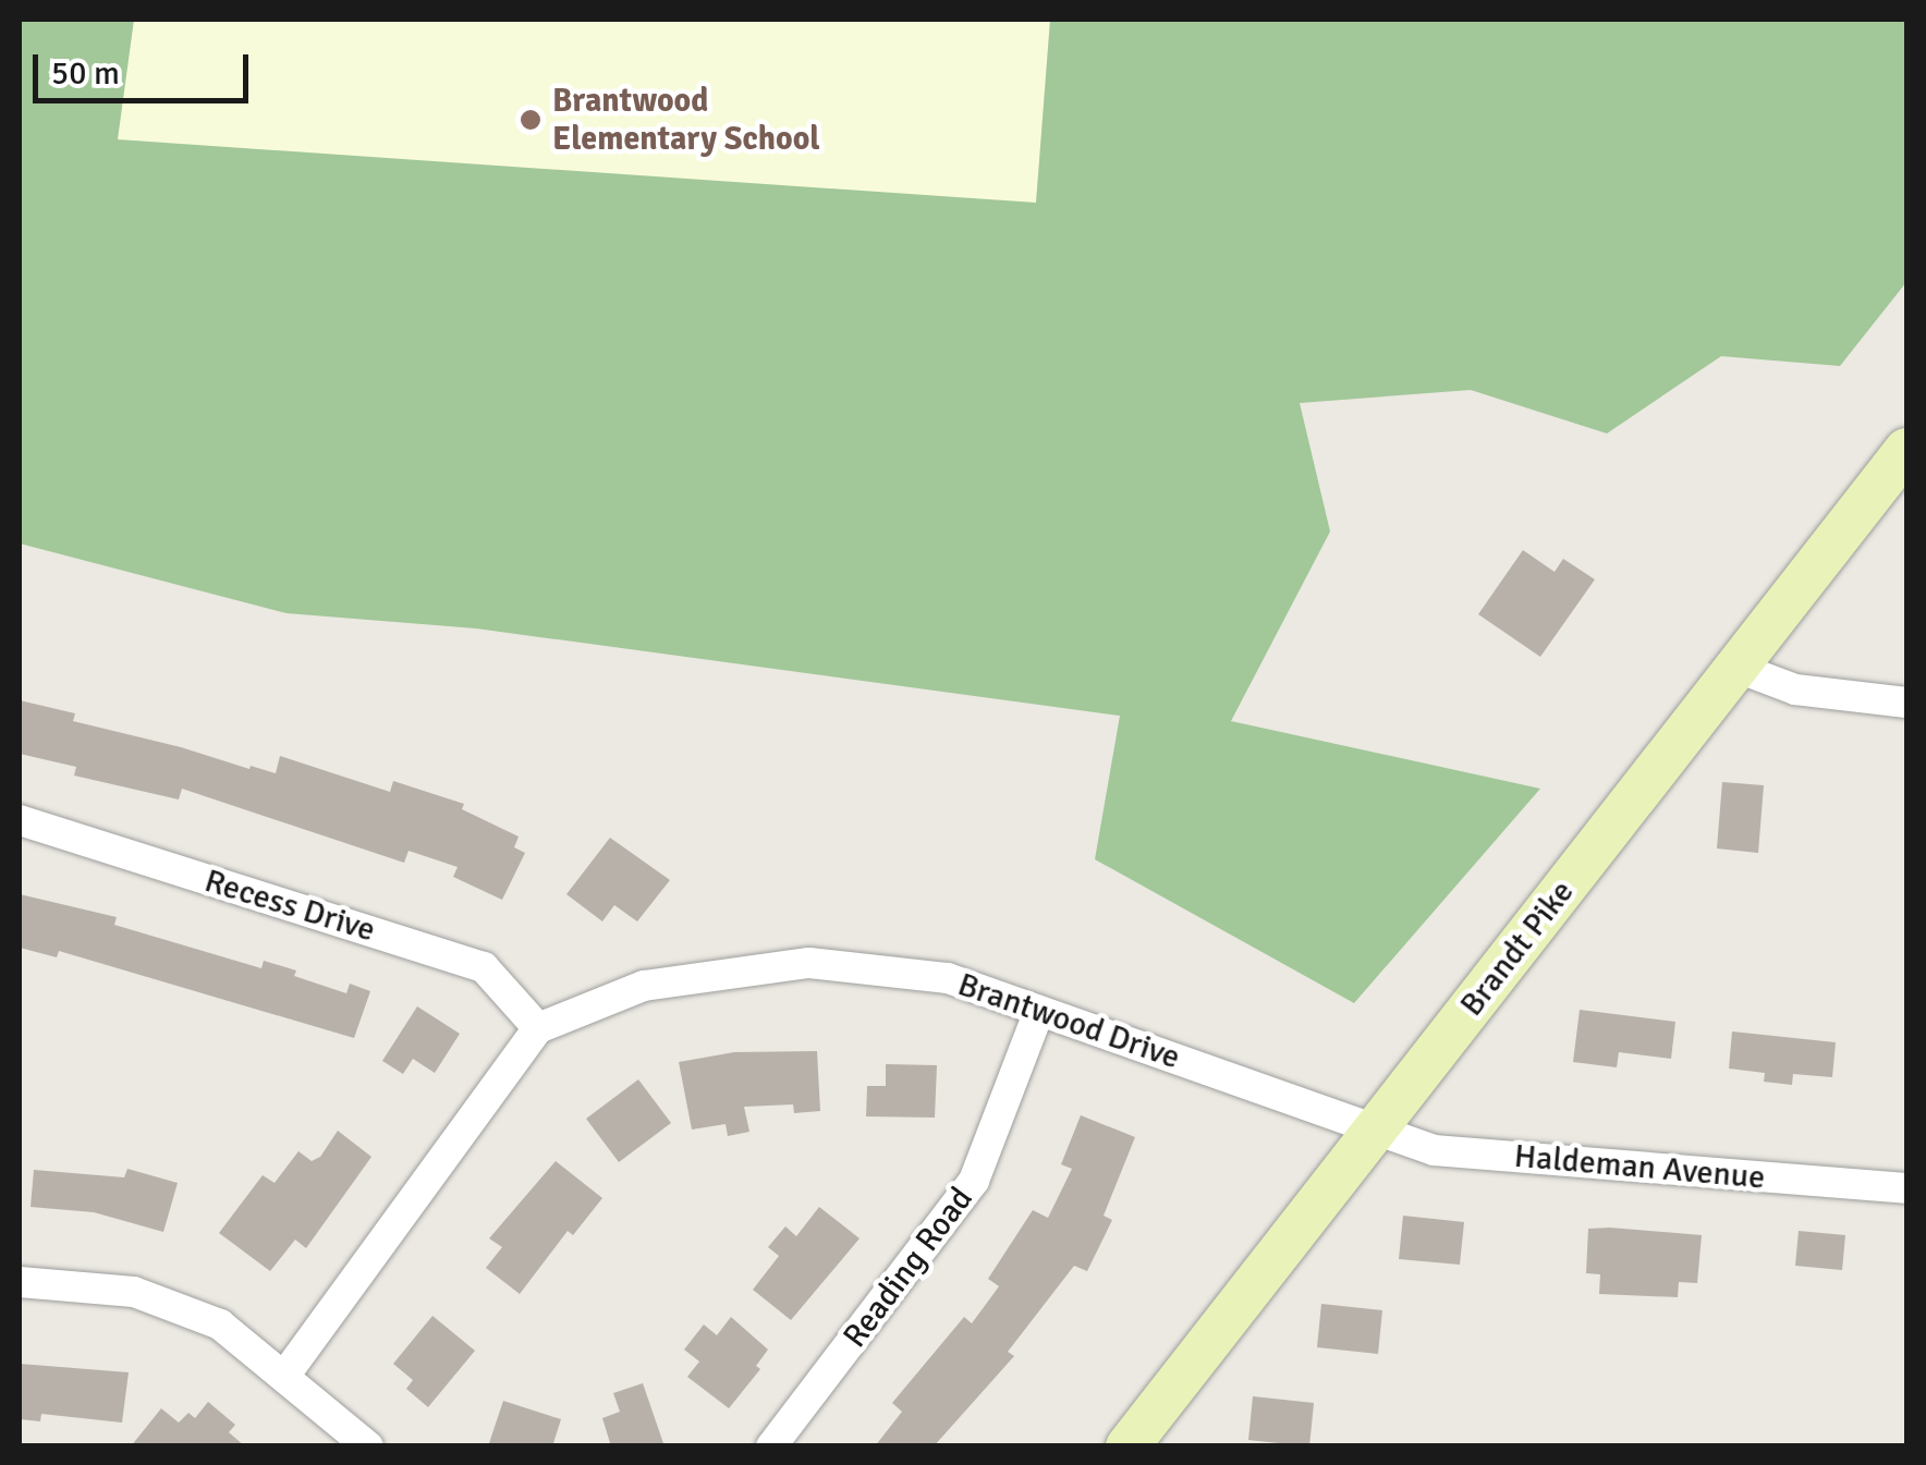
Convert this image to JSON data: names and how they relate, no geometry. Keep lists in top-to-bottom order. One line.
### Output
{"streets":{"main road":["Brandt Pike"],"street":["Recess Drive","Brantwood Drive","Haldeman Avenue","Reading Road"]},"crossings":[["Recess Drive","Brantwood Drive"],["Brandt Pike","Brantwood Drive"],["Brandt Pike","Haldeman Avenue"],["Brantwood Drive","Haldeman Avenue"],["Brantwood Drive","Reading Road"]],"places":["Brantwood Elementary School"],"scale_bar":"50 m"}
